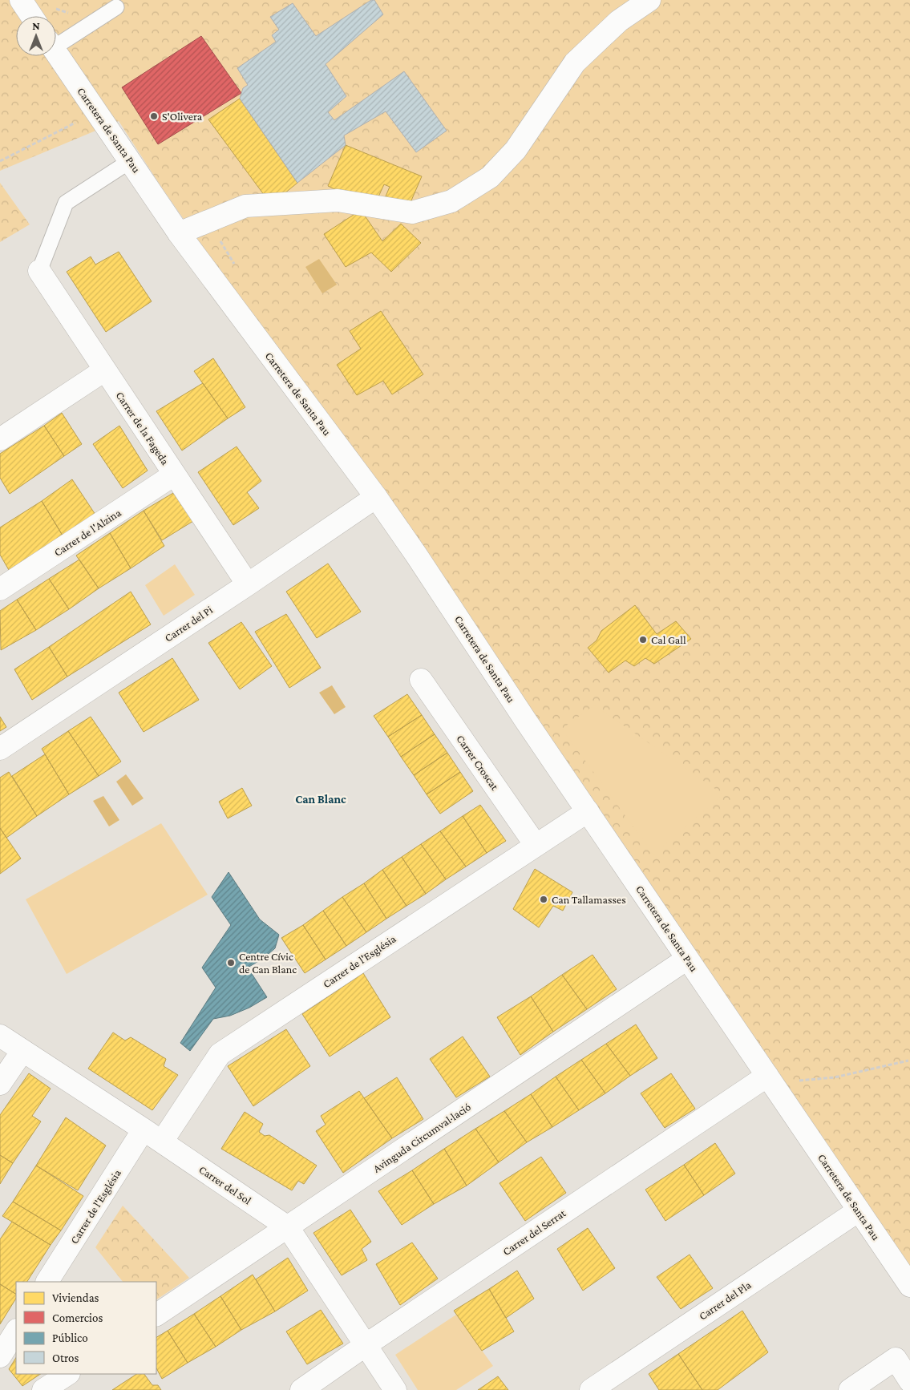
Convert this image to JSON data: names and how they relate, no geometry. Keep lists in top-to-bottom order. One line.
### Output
{"streets":{"street":["Carretera de Santa Pau","Carrer de la Fageda","Carrer de l'Alzina","Carrer del Pi","Carrer Croscat","Carrer de l'Església","Avinguda Circumval·lació","Carrer del Sol","Carrer del Serrat","Carrer del Pla"]},"crossings":[["Carretera de Santa Pau","Carrer del Pi"],["Carretera de Santa Pau","Carrer de l'Església"],["Carretera de Santa Pau","Avinguda Circumval·lació"],["Carretera de Santa Pau","Carrer del Serrat"],["Carretera de Santa Pau","Carrer del Pla"],["Carrer de la Fageda","Carrer de l'Alzina"],["Carrer de la Fageda","Carrer del Pi"],["Carrer Croscat","Carrer de l'Església"],["Carrer de l'Església","Carrer del Sol"],["Avinguda Circumval·lació","Carrer del Sol"],["Carrer del Sol","Carrer del Serrat"]],"districts":["Can Blanc"],"places":["S'Olivera","Cal Gall","Can Tallamasses","Centre Cívic de Can Blanc"],"legend":["Viviendas","Comercios","Público","Otros"],"north":"top"}
